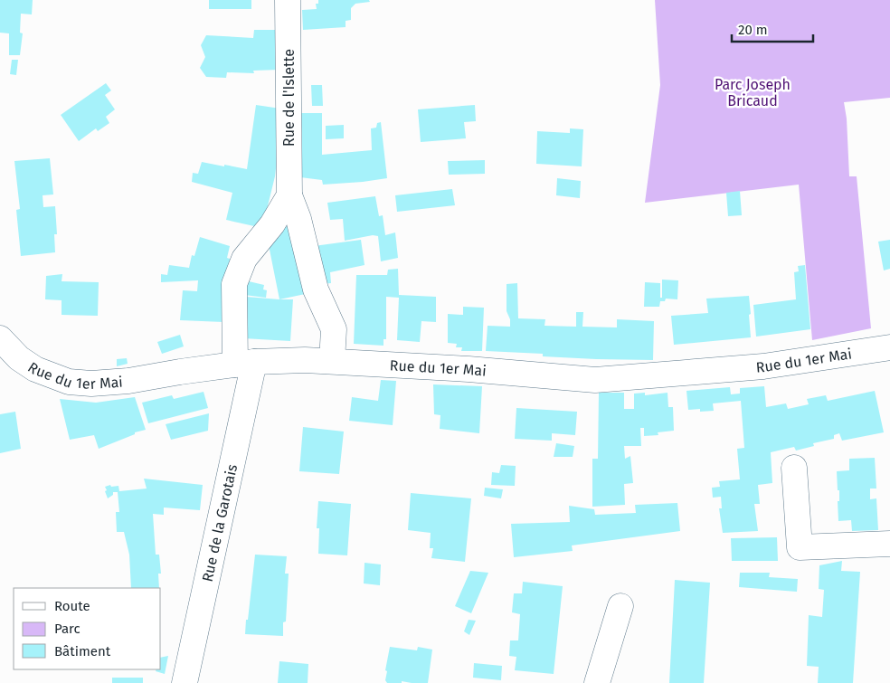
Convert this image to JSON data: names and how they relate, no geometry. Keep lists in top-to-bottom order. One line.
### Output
{"streets":{"street":["Rue de l'Islette","Rue du 1er Mai","Rue de la Garotais"]},"crossings":[["Rue de l'Islette","Rue du 1er Mai"],["Rue du 1er Mai","Rue de la Garotais"]],"parks":["Parc Joseph Bricaud"],"legend":["Route","Parc","Bâtiment"],"scale_bar":"20 m"}
